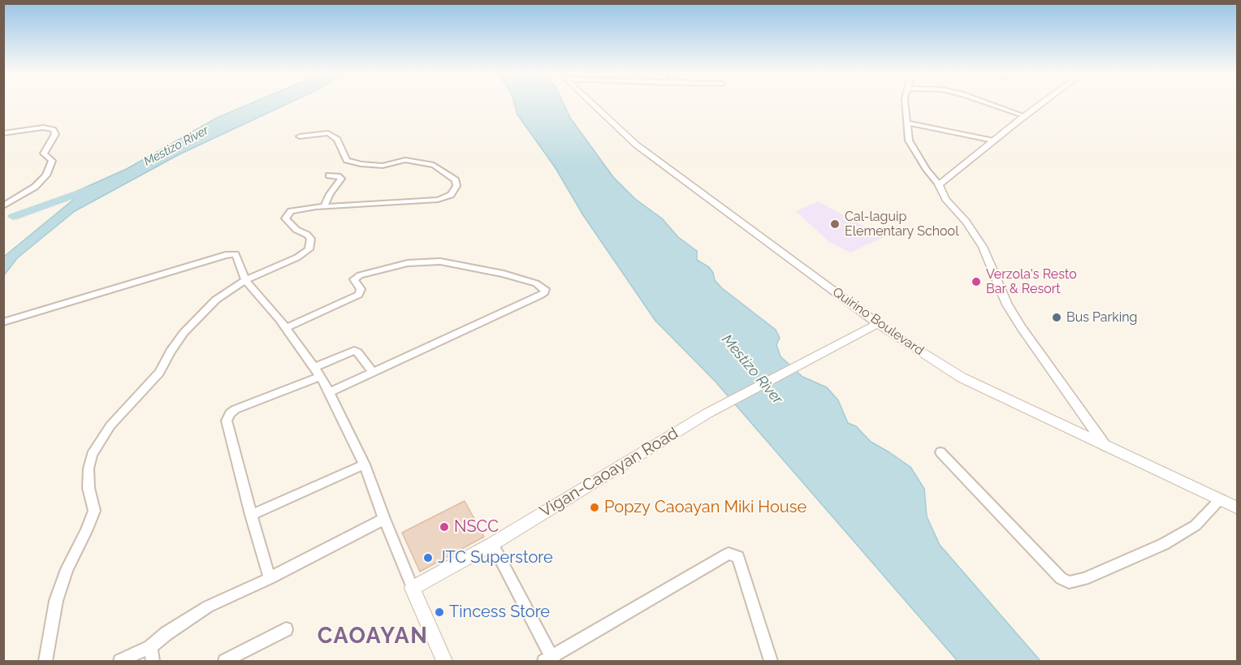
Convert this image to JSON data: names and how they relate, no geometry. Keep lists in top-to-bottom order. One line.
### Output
{"streets":{"main road":["Quirino Boulevard","Vigan-Caoayan Road"]},"crossings":[["Quirino Boulevard","Vigan-Caoayan Road"]],"districts":["CAOAYAN"],"water":["Mestizo River"],"places":["Cal-laguip Elementary School","Verzola's Resto Bar & Resort","Bus Parking","Popzy Caoayan Miki House","NSCC","JTC Superstore","Tincess Store"]}
